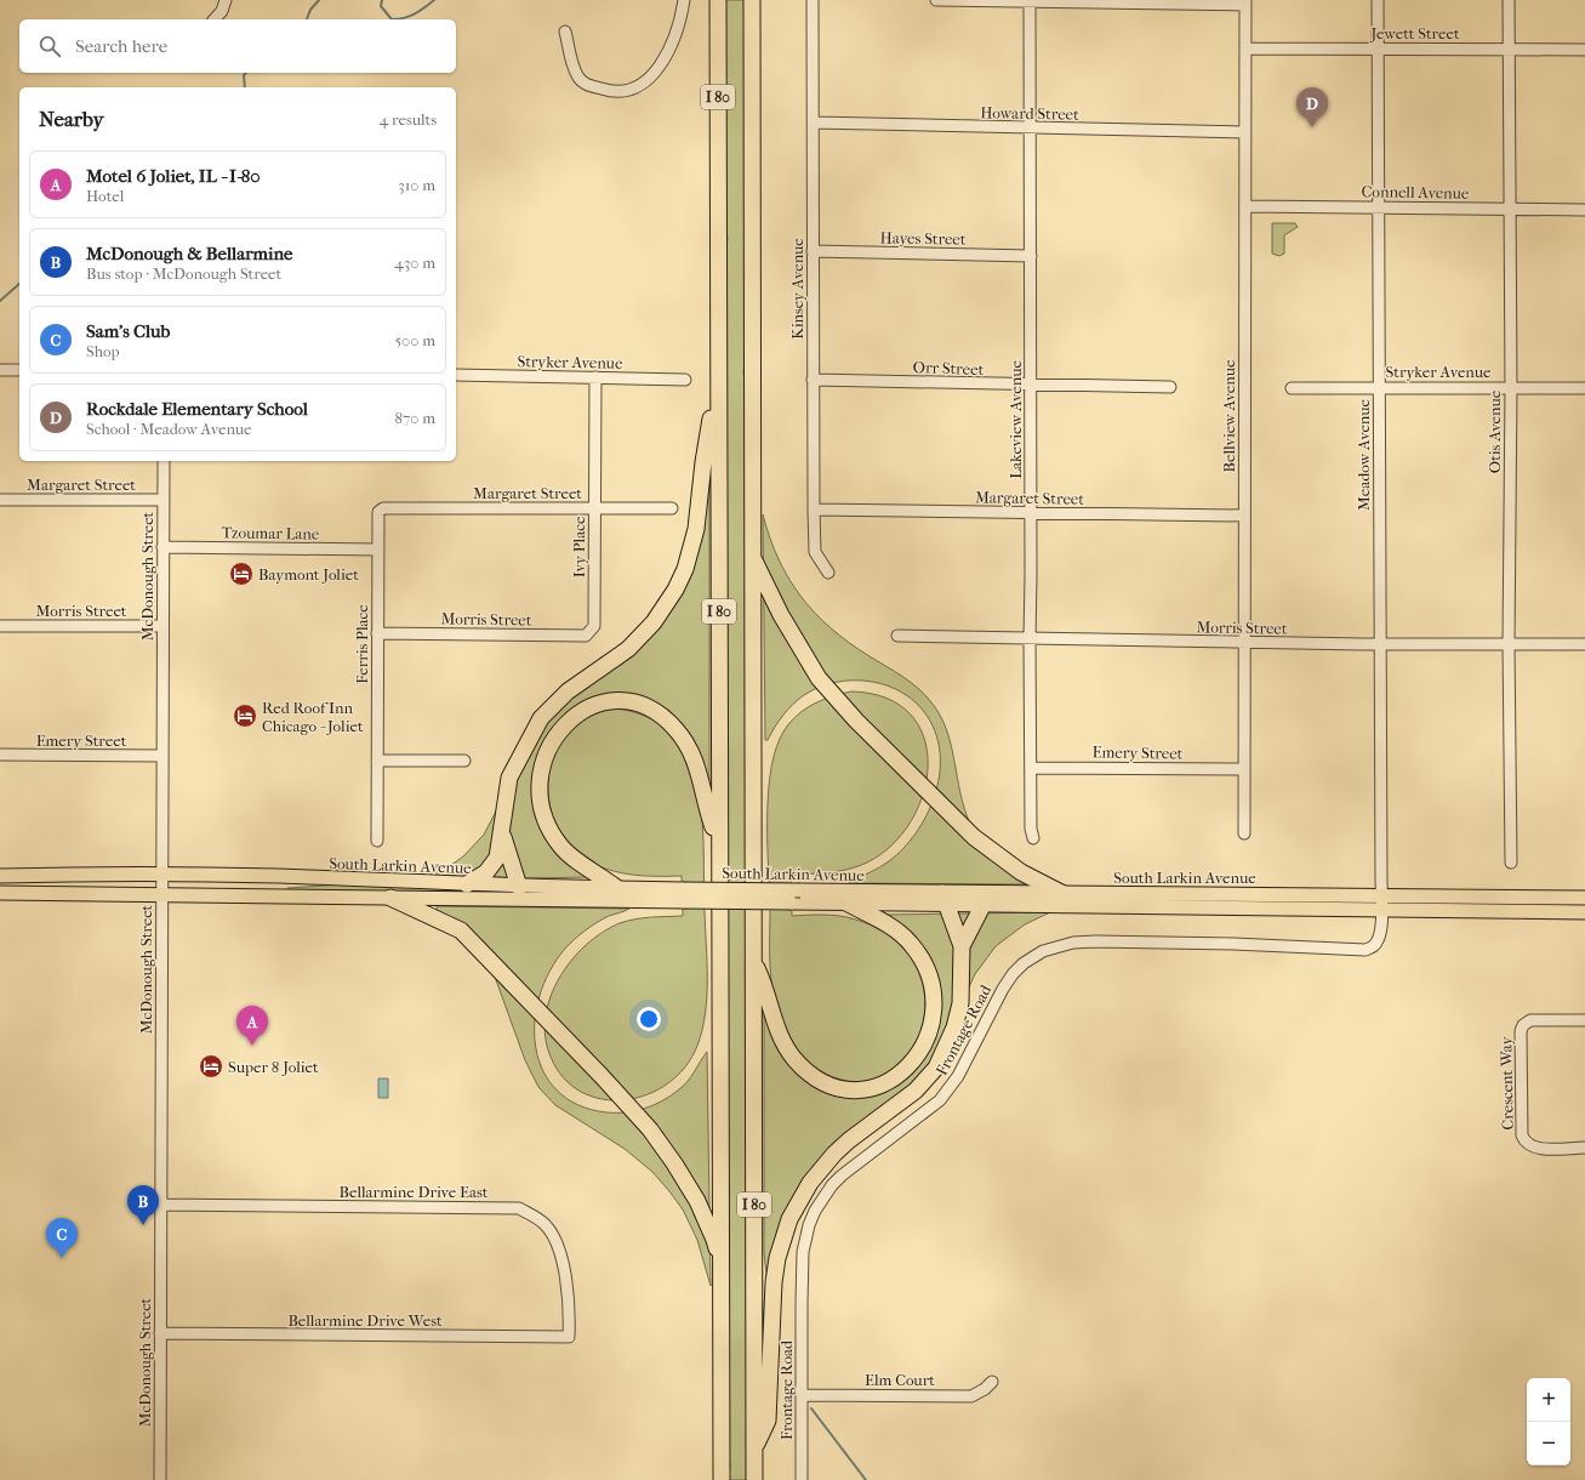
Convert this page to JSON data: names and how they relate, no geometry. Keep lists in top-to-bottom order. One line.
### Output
{"streets":{"highway":["I 80"],"main road":["South Larkin Avenue"],"street":["Jewett Street","Howard Street","Connell Avenue","Hayes Street","Kinsey Avenue","Stryker Avenue","Orr Street","Bellview Avenue","Lakeview Avenue","Otis Avenue","Meadow Avenue","Margaret Street","Tzoumar Lane","Ivy Place","McDonough Street","Morris Street","Ferris Place","Emery Street","Frontage Road","Crescent Way","Bellarmine Drive East","Bellarmine Drive West","Elm Court"]},"crossings":[["Jewett Street","Bellview Avenue"],["Jewett Street","Otis Avenue"],["Jewett Street","Meadow Avenue"],["Howard Street","Kinsey Avenue"],["Howard Street","Bellview Avenue"],["Howard Street","Lakeview Avenue"],["Connell Avenue","Bellview Avenue"],["Connell Avenue","Otis Avenue"],["Connell Avenue","Meadow Avenue"],["Hayes Street","Kinsey Avenue"],["Hayes Street","Lakeview Avenue"],["Kinsey Avenue","Orr Street"],["Kinsey Avenue","Margaret Street"],["Stryker Avenue","Otis Avenue"],["Stryker Avenue","Meadow Avenue"],["Stryker Avenue","Ivy Place"],["Orr Street","Lakeview Avenue"],["Bellview Avenue","Margaret Street"],["Bellview Avenue","Morris Street"],["Bellview Avenue","Emery Street"],["Lakeview Avenue","Margaret Street"],["Lakeview Avenue","Morris Street"],["Lakeview Avenue","Emery Street"],["Otis Avenue","Morris Street"],["Meadow Avenue","Morris Street"],["Meadow Avenue","South Larkin Avenue"],["Meadow Avenue","Frontage Road"],["Margaret Street","Ivy Place"],["Margaret Street","McDonough Street"],["Margaret Street","Ferris Place"],["Tzoumar Lane","McDonough Street"],["Tzoumar Lane","Ferris Place"],["Ivy Place","Morris Street"],["McDonough Street","Morris Street"],["McDonough Street","Emery Street"],["McDonough Street","South Larkin Avenue"],["McDonough Street","Bellarmine Drive East"],["McDonough Street","Bellarmine Drive West"],["Morris Street","Ferris Place"],["South Larkin Avenue","Frontage Road"],["Frontage Road","Elm Court"],["Bellarmine Drive East","Bellarmine Drive West"]],"places":{"hotel":["Baymont Joliet","Red Roof Inn Chicago - Joliet","Super 8 Joliet"]},"page":{"search":"Search here","pins":["D","A","B","C"],"heading":["Nearby","4 results"],"list":[{"mark":"A","name":"Motel 6 Joliet, IL - I-80","note":"Hotel","value":"310 m"},{"mark":"B","name":"McDonough & Bellarmine","note":"Bus stop · McDonough Street","value":"430 m"},{"mark":"C","name":"Sam's Club","note":"Shop","value":"500 m"},{"mark":"D","name":"Rockdale Elementary School","note":"School · Meadow Avenue","value":"870 m"}],"map_buttons":["+","−"]}}
